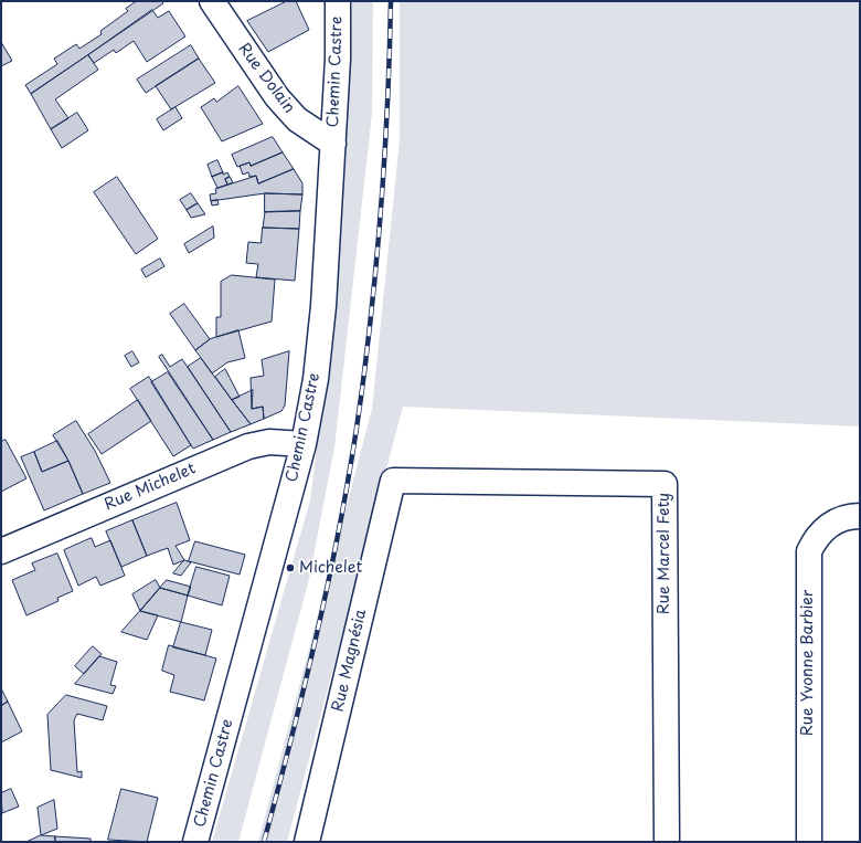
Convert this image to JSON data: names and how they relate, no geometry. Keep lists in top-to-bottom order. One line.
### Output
{"streets":{"street":["Chemin Castre","Rue Dolain","Rue Michelet","Rue Marcel Fety","Rue Magnésia","Rue Yvonne Barbier"]},"crossings":[["Chemin Castre","Rue Dolain"],["Chemin Castre","Rue Michelet"],["Rue Marcel Fety","Rue Magnésia"]],"places":["Michelet"]}
